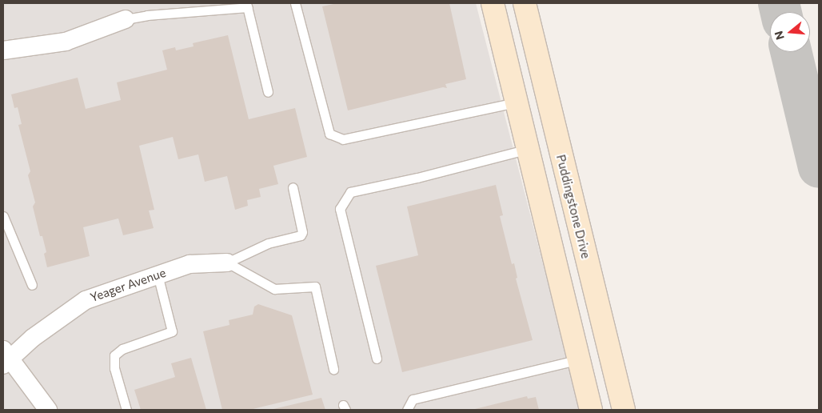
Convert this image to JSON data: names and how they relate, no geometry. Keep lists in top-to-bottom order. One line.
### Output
{"streets":{"street":["Puddingstone Drive","Yeager Avenue"]},"north":"left"}
